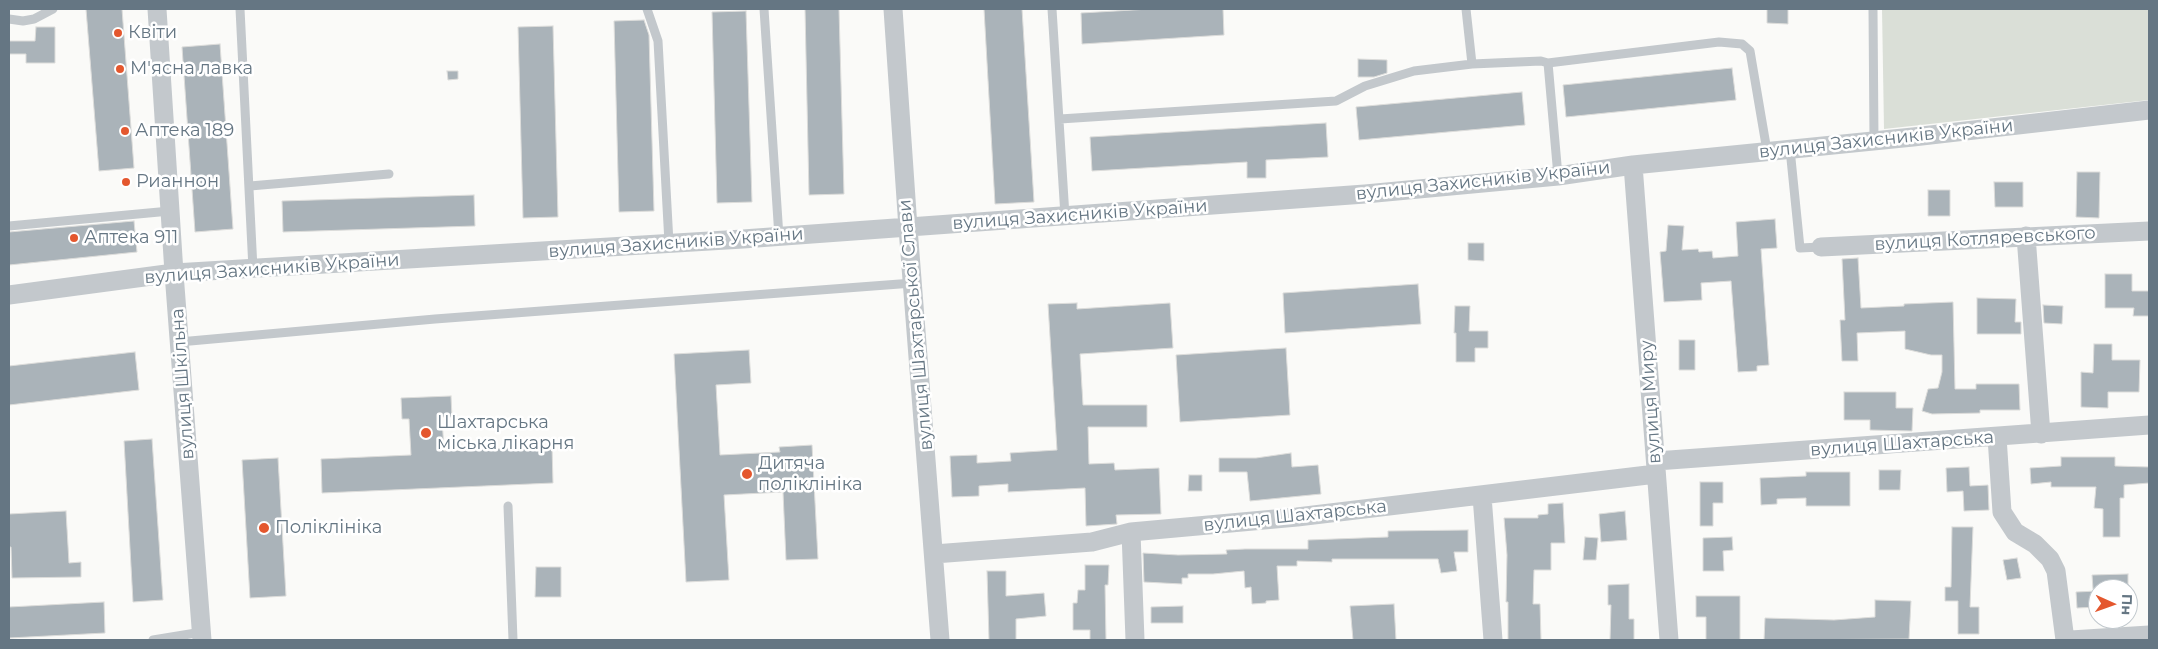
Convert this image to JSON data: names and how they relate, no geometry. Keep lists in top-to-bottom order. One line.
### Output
{"streets":{"street":["вулиця Захисників України","вулиця Котляревського","вулиця Шахтарської Слави","вулиця Шкільна","вулиця Миру","вулиця Шахтарська"]},"crossings":[["вулиця Захисників України","вулиця Шахтарської Слави"],["вулиця Захисників України","вулиця Шкільна"],["вулиця Захисників України","вулиця Миру"],["вулиця Шахтарської Слави","вулиця Шахтарська"],["вулиця Миру","вулиця Шахтарська"]],"places":["Квіти","М'ясна лавка","Аптека 189","Рианнон","Аптека 911","Шахтарська міська лікарня","Дитяча поліклініка","Поліклініка"],"north":"right"}
